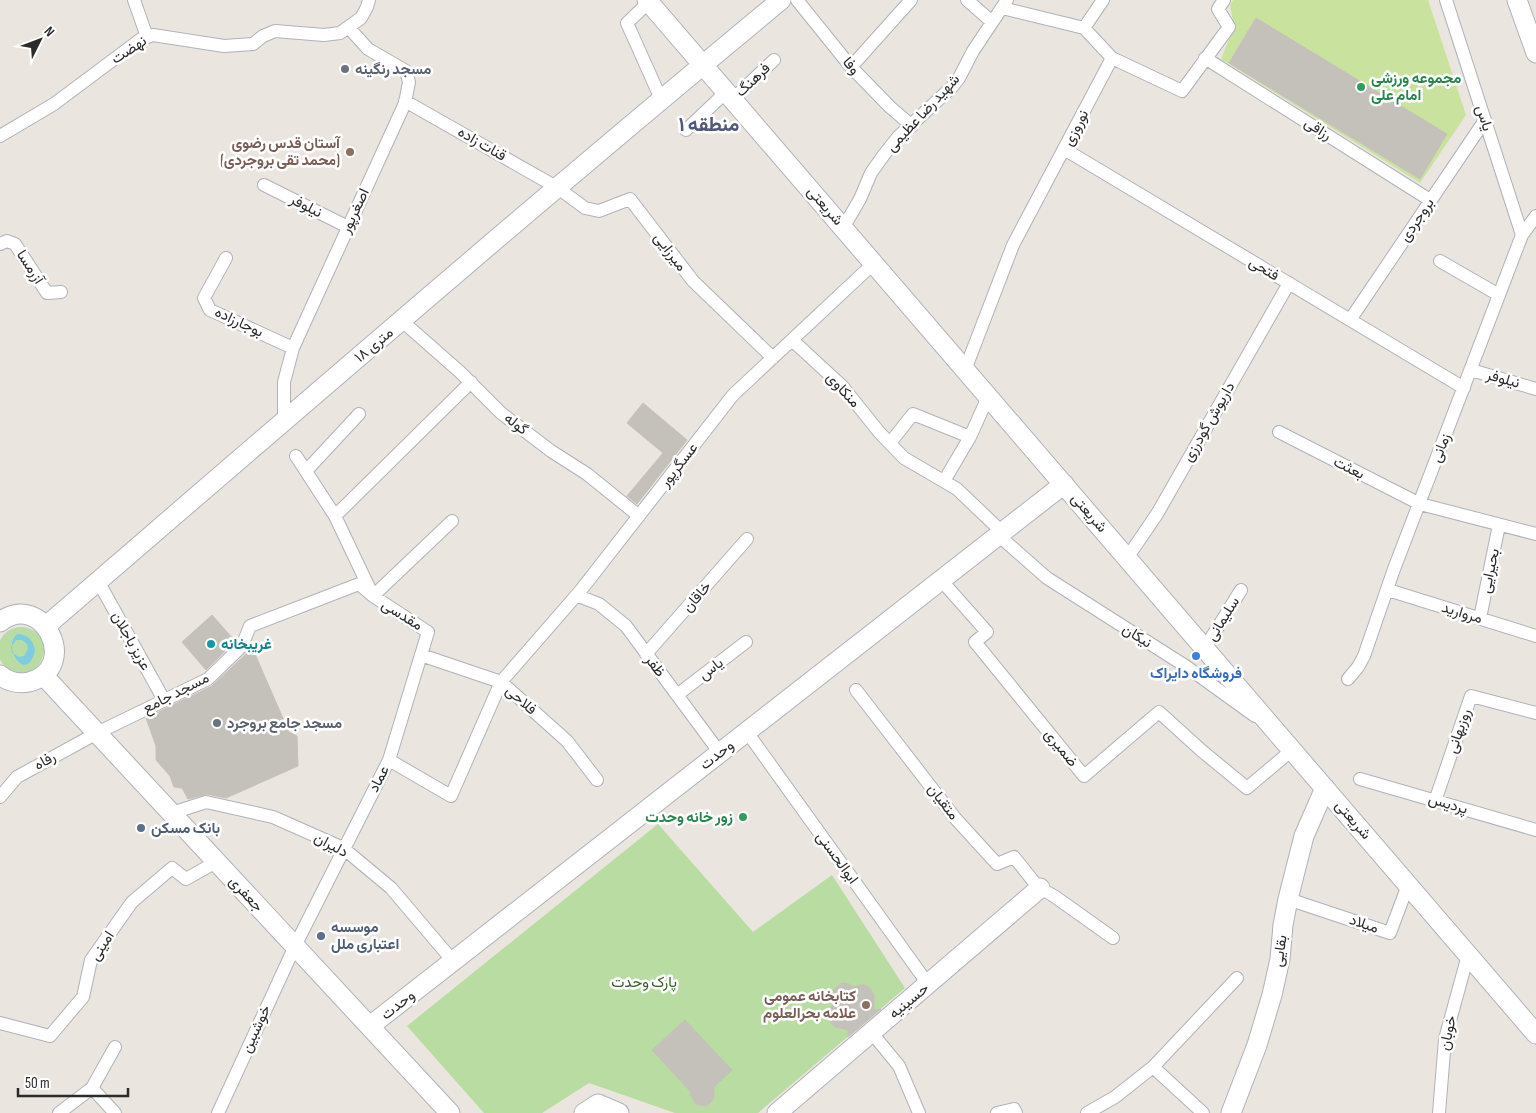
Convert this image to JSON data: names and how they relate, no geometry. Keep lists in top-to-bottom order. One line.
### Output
{"streets":{"street":["نهضت","وفا","فرهنگ","شهید رضا عظیمی","یاس","نوروزی","رزاقی","قنات زاده","نیلوفر","شریعتی","اصغرپور","بروجردی","میرزایی","آزرمسا","فتحی","بوجارزاده","۱۸ متری","منکاوی","داریوش گودرزی","گوله","زمانی","عسگرپور","بعثت","بحیرایی","خاقان","مروارید","مقدسی","سلیمانی","نیکان","عزیز باجلان","ظفر","مسجد جامع","فلاحی","روزبهانی","ضمیری","وحدت","رفاه","عماد","متقیان","پردیس","دلیران","ابوالحسنی","جعفری","میلاد","امینی","بقایی","حسینیه","خوشبین","خوبان"]},"crossings":[["نهضت","اصغرپور"],["وفا","شهید رضا عظیمی"],["فرهنگ","شریعتی"],["شهید رضا عظیمی","شریعتی"],["یاس","بروجردی"],["یاس","زمانی"],["یاس","ظفر"],["نوروزی","شریعتی"],["نوروزی","فتحی"],["رزاقی","بروجردی"],["قنات زاده","اصغرپور"],["قنات زاده","میرزایی"],["قنات زاده","۱۸ متری"],["نیلوفر","اصغرپور"],["نیلوفر","زمانی"],["شریعتی","۱۸ متری"],["شریعتی","داریوش گودرزی"],["شریعتی","عسگرپور"],["شریعتی","سلیمانی"],["شریعتی","نیکان"],["شریعتی","ضمیری"],["شریعتی","وحدت"],["شریعتی","میلاد"],["شریعتی","بقایی"],["شریعتی","خوبان"],["اصغرپور","بوجارزاده"],["اصغرپور","۱۸ متری"],["بروجردی","فتحی"],["میرزایی","۱۸ متری"],["میرزایی","عسگرپور"],["فتحی","داریوش گودرزی"],["فتحی","زمانی"],["۱۸ متری","گوله"],["۱۸ متری","عزیز باجلان"],["منکاوی","عسگرپور"],["منکاوی","نیکان"],["منکاوی","وحدت"],["گوله","عسگرپور"],["زمانی","بعثت"],["زمانی","مروارید"],["عسگرپور","ظفر"],["عسگرپور","فلاحی"],["عسگرپور","عماد"],["بحیرایی","مروارید"],["خاقان","ظفر"],["مقدسی","مسجد جامع"],["مقدسی","فلاحی"],["مقدسی","عماد"],["نیکان","وحدت"],["عزیز باجلان","مسجد جامع"],["ظفر","وحدت"],["مسجد جامع","رفاه"],["مسجد جامع","جعفری"],["فلاحی","عماد"],["روزبهانی","پردیس"],["ضمیری","وحدت"],["وحدت","دلیران"],["وحدت","ابوالحسنی"],["وحدت","جعفری"],["رفاه","جعفری"],["عماد","دلیران"],["عماد","جعفری"],["عماد","خوشبین"],["متقیان","حسینیه"],["دلیران","جعفری"],["ابوالحسنی","حسینیه"],["جعفری","امینی"],["جعفری","خوشبین"],["میلاد","بقایی"]],"districts":["منطقه ۱"],"parks":["پارک وحدت"],"places":["مسجد رنگینه","مجموعه ورزشی امام علی","آستان قدس رضوی (محمد تقی بروجردی)","غریبخانه","فروشگاه دایراک","مسجد جامع بروجرد","زور خانه وحدت","بانک مسکن","موسسه اعتباری ملل","کتابخانه عمومی علامه بحرالعلوم"],"scale_bar":"50 m","north":"top right"}
